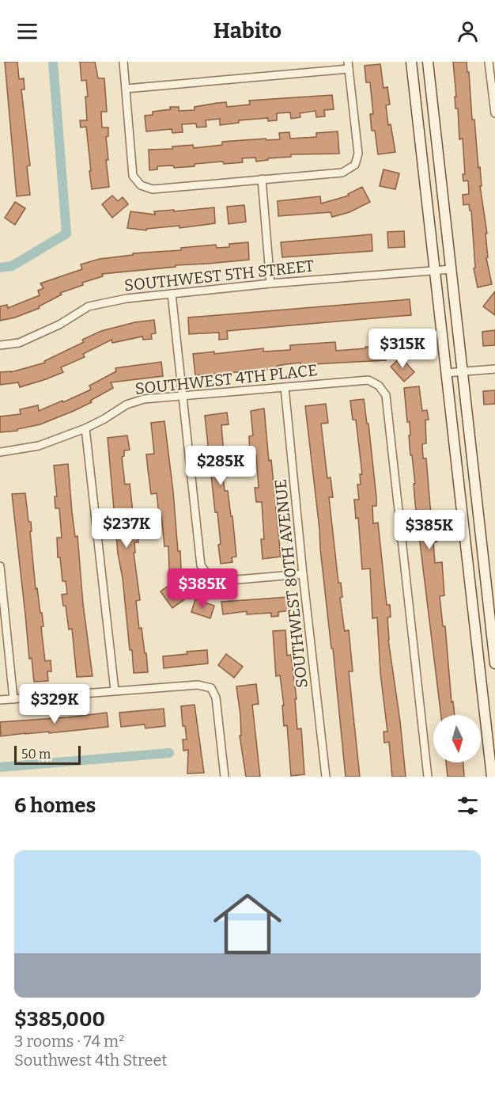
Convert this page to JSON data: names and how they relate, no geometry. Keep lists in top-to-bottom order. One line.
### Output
{"streets":{"street":["SOUTHWEST 5TH STREET","SOUTHWEST 4TH PLACE","SOUTHWEST 80TH AVENUE"]},"crossings":[["SOUTHWEST 4TH PLACE","SOUTHWEST 80TH AVENUE"]],"scale_bar":"50 m","north":"bottom","page":{"header":"Habito","price":["$315K","$285K","$237K","$385K","$385K","$329K"],"scale":"50 m","heading":"6 homes","list":[{"name":"$385,000","note":"3 rooms · 74 m² · Southwest 4th Street"}]}}
